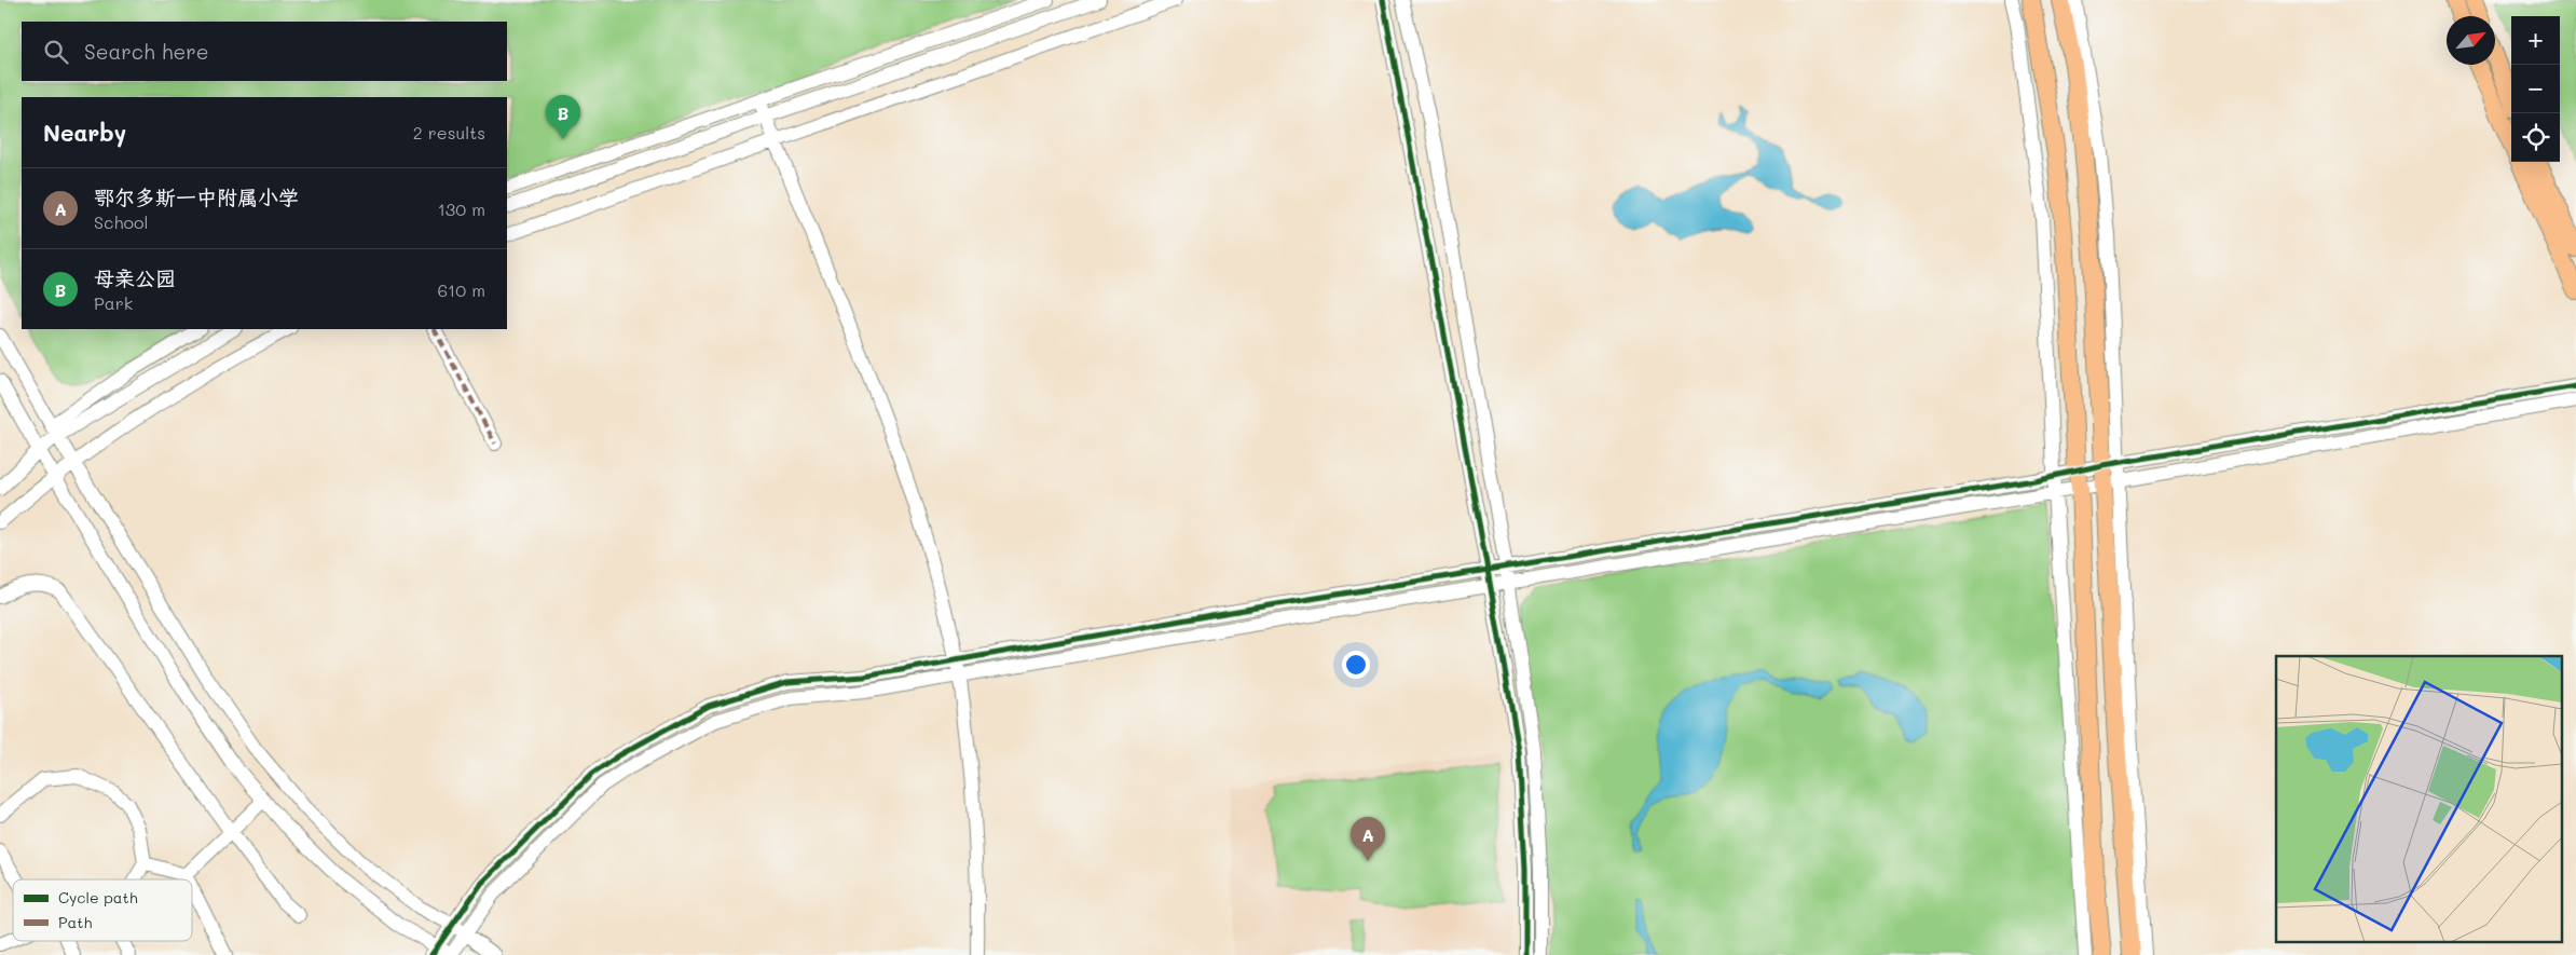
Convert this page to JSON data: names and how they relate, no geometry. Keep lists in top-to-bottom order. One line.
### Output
{"legend":["Cycle path","Path"],"north":"top right","page":{"map_buttons":["+","−"],"search":"Search here","pins":["B","A"],"heading":["Nearby","2 results"],"list":[{"mark":"A","name":"鄂尔多斯一中附属小学","note":"School","value":"130 m"},{"mark":"B","name":"母亲公园","note":"Park","value":"610 m"}]}}
